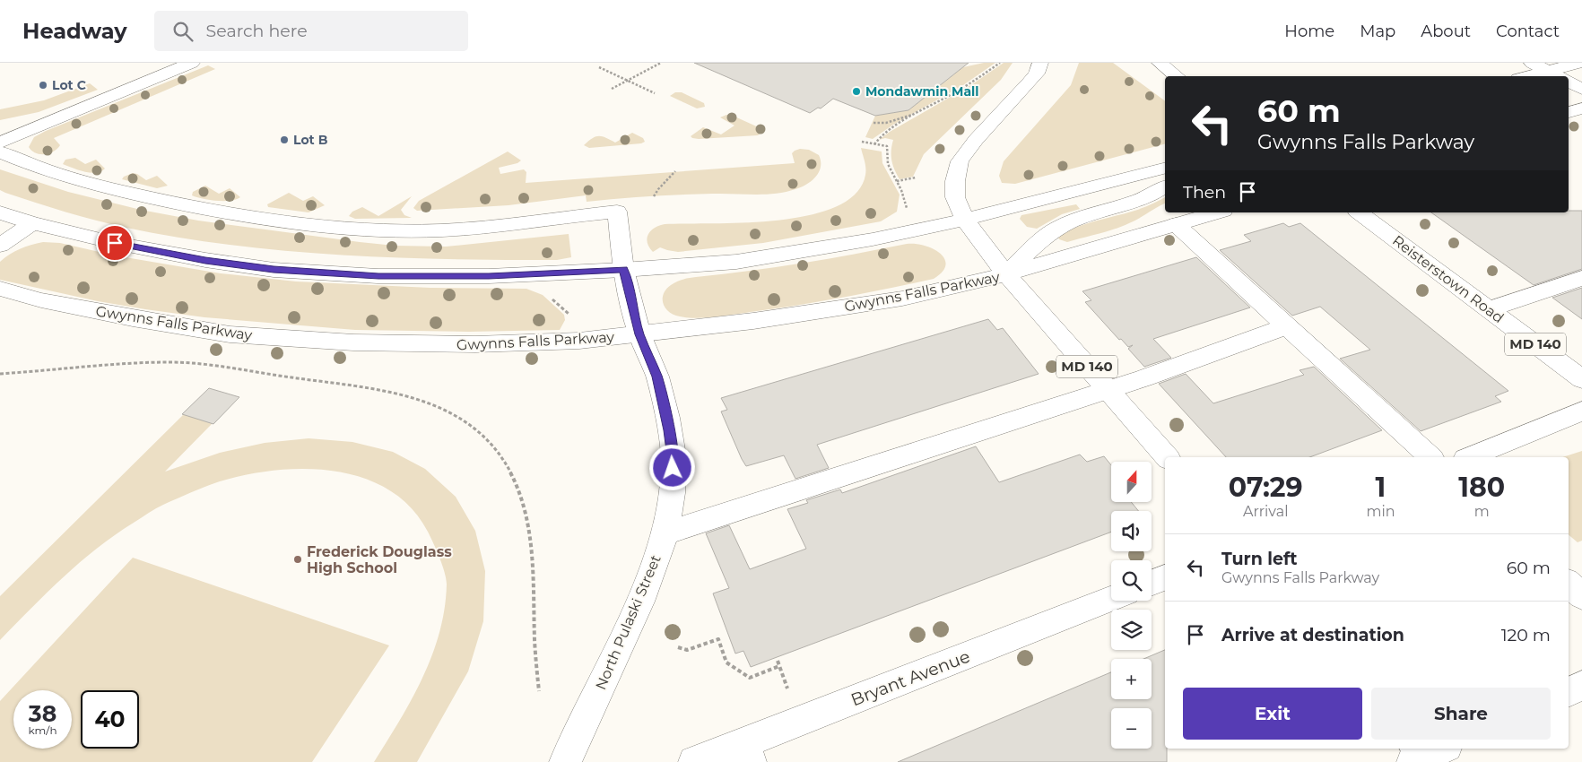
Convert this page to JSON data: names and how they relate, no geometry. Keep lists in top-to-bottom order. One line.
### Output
{"streets":{"main road":["Reisterstown Road","Gwynns Falls Parkway","MD 140","North Pulaski Street","Bryant Avenue"]},"crossings":[["Gwynns Falls Parkway","MD 140"],["Gwynns Falls Parkway","North Pulaski Street"]],"places":["Lot C","Mondawmin Mall","Lot B","Frederick Douglass High School"],"north":"top","page":{"header":"Headway","search":"Search here","nav":["Home","Map","About","Contact"],"turn":["60 m","Gwynns Falls Parkway"],"then":"Then","eta":["07:29","Arrival","1","min","180","m"],"map_buttons":["+","−"],"list":[{"name":"Turn left","note":"Gwynns Falls Parkway","value":"60 m"},{"name":"Arrive at destination","value":"120 m"}],"buttons":["Exit","Share"],"speed":"38 km/h","limit":"40"}}
